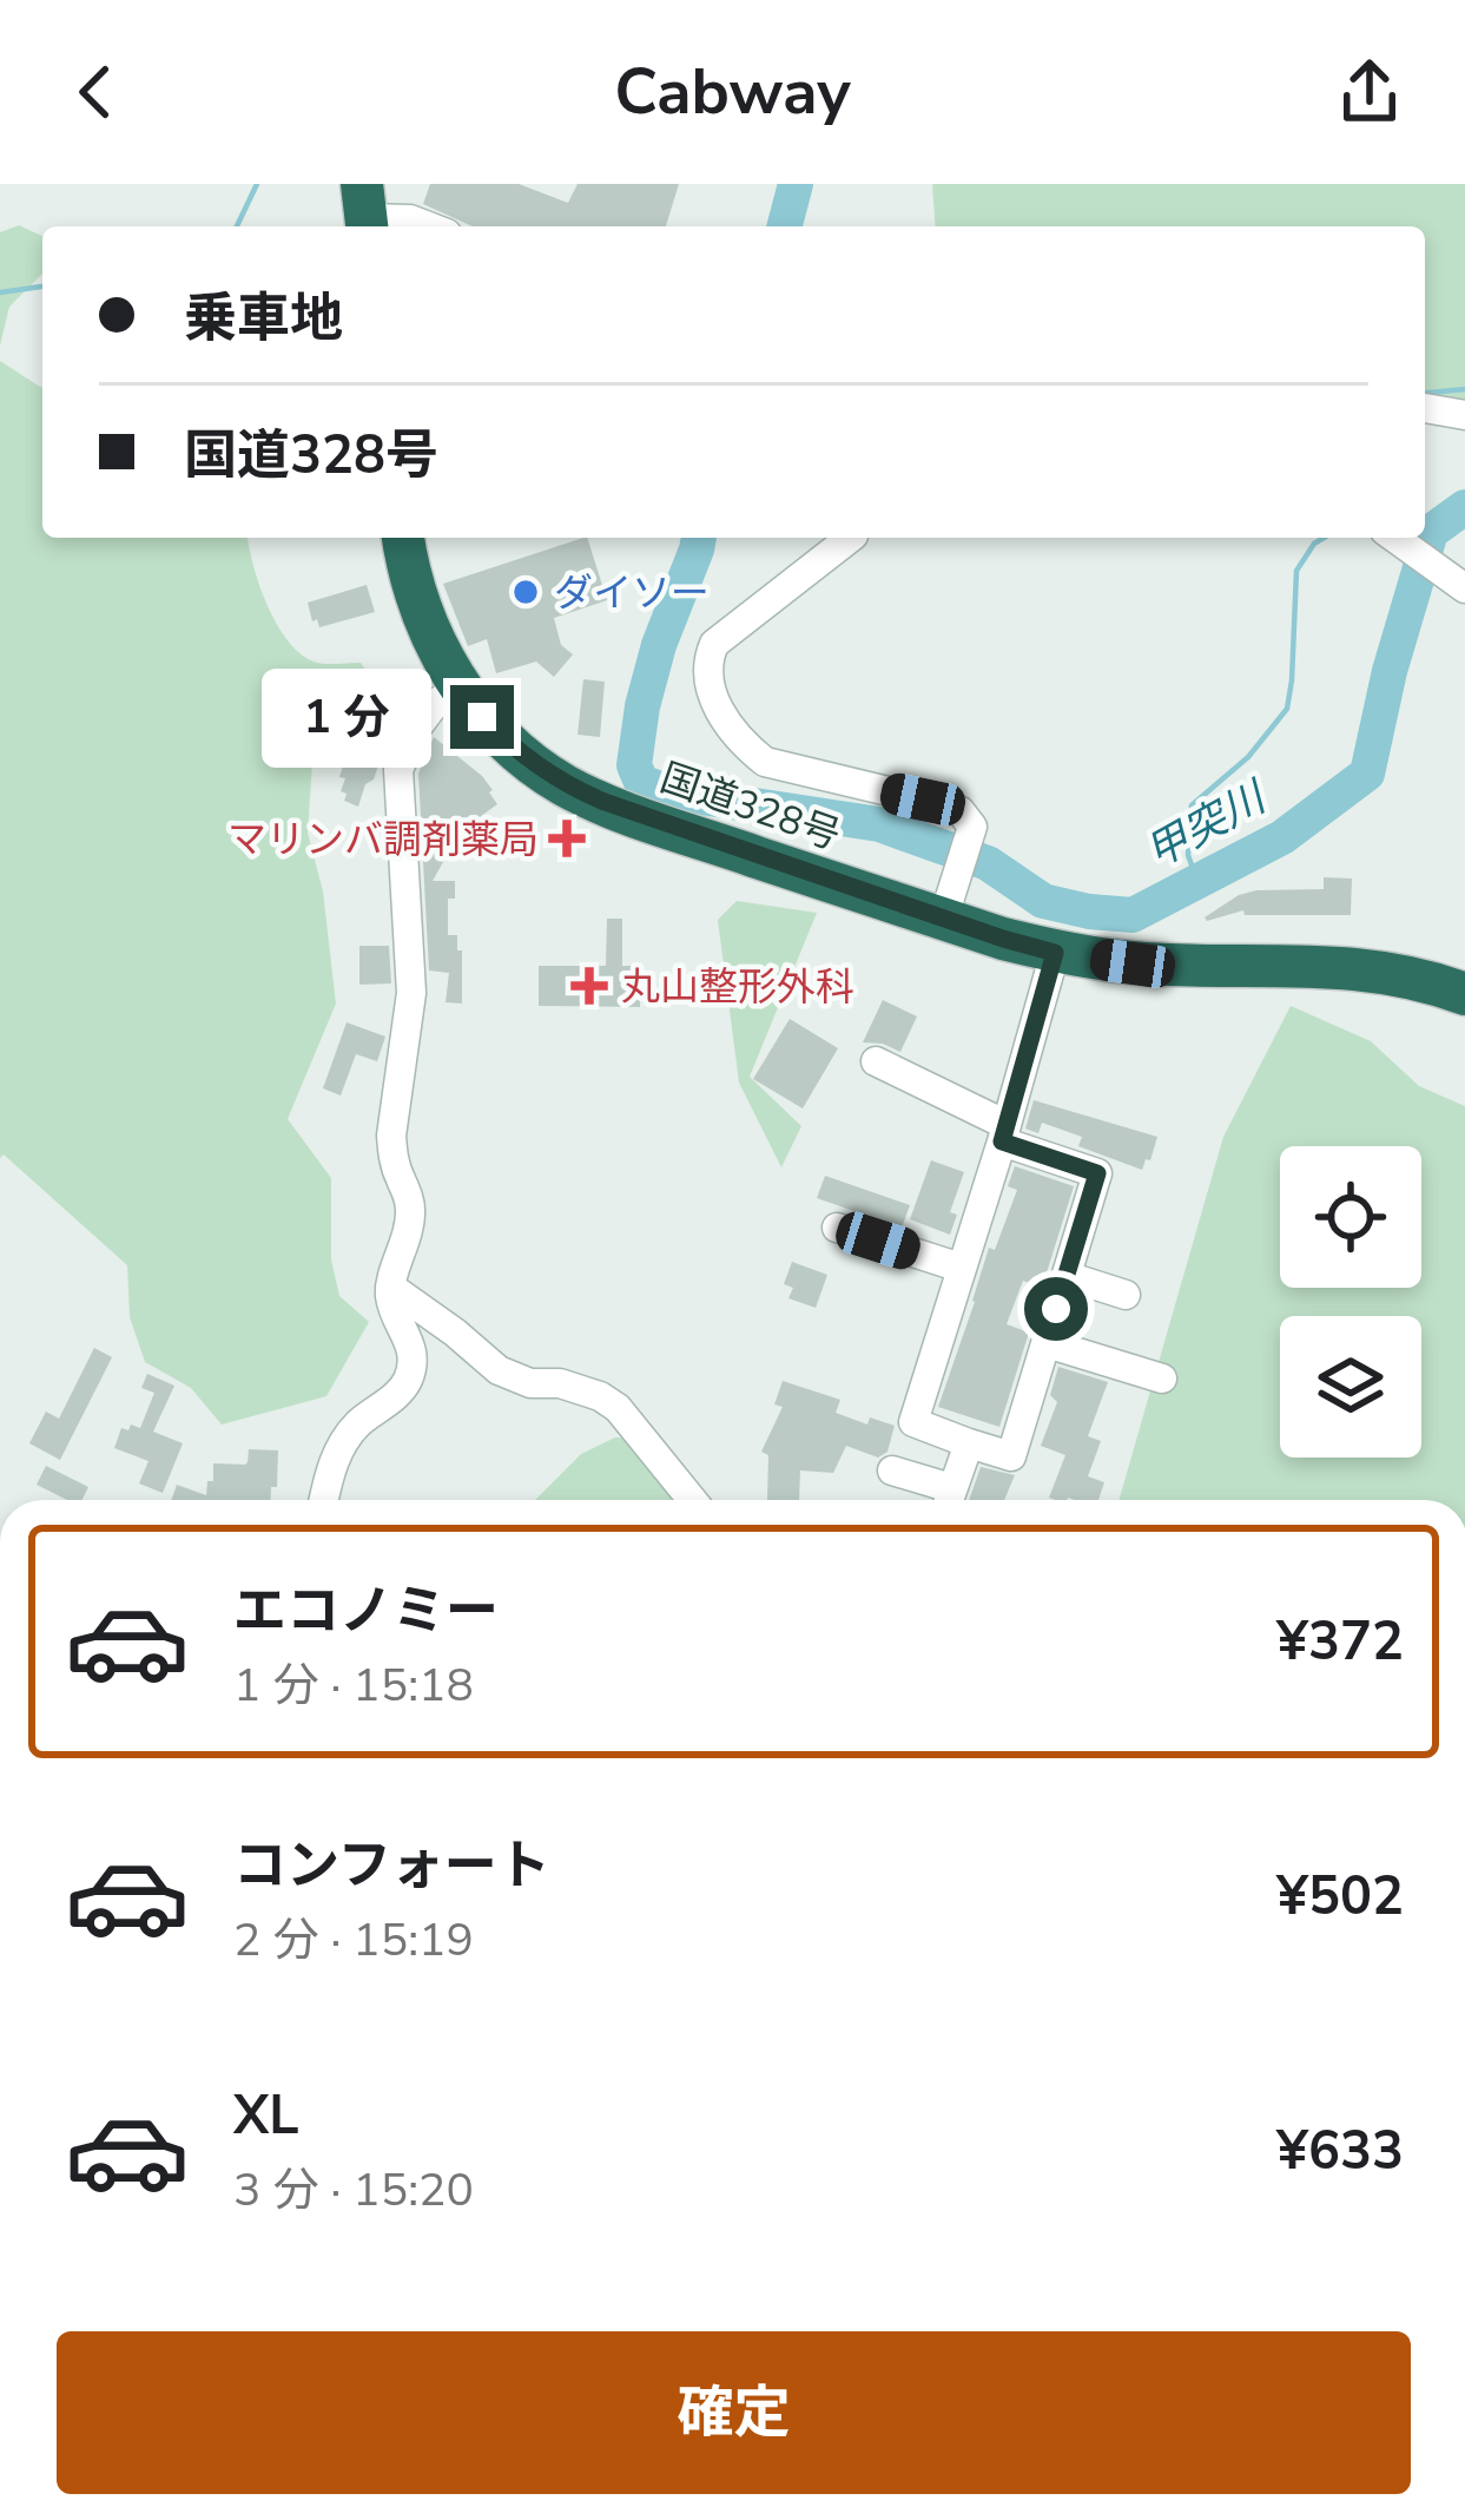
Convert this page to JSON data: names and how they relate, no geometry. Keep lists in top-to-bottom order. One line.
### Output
{"streets":{"highway":["国道328号"]},"water":["甲突川"],"places":{"other":["ダイソー"],"health":["マリンバ調剤薬局","丸山整形外科"]},"page":{"header":"Cabway","banner":["乗車地","国道328号"],"bubble":"1 分","list":[{"name":"エコノミー","note":"1 分 · 15:18","value":"¥372"},{"name":"コンフォート","note":"2 分 · 15:19","value":"¥502"},{"name":"XL","note":"3 分 · 15:20","value":"¥633"}],"buttons":"確定"}}
